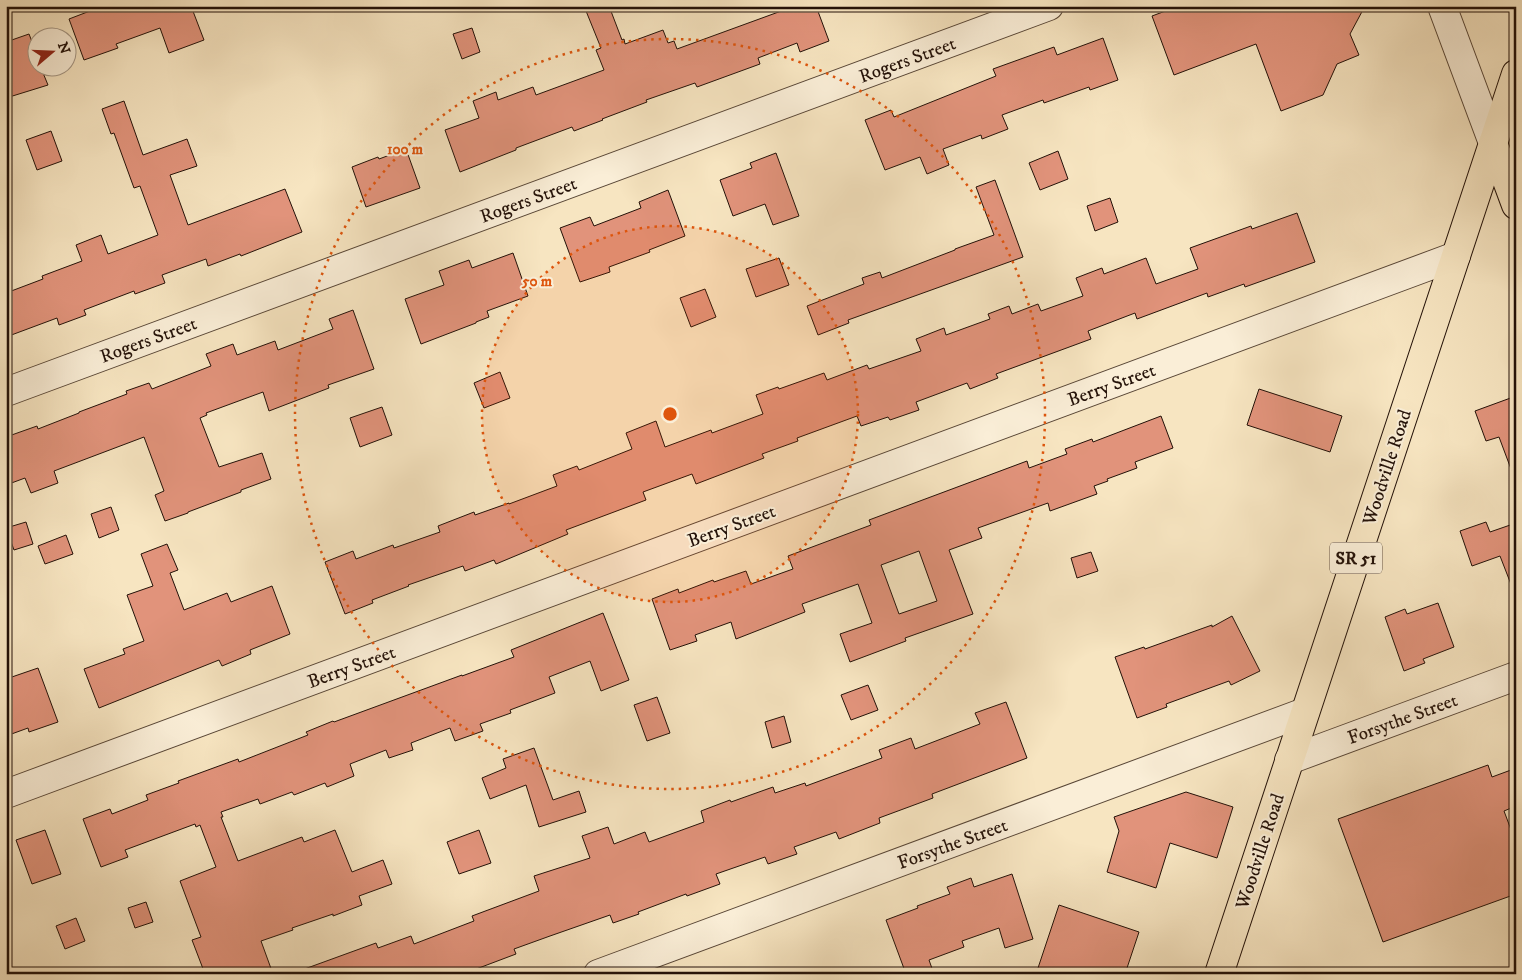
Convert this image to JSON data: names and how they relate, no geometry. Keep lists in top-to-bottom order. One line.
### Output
{"streets":{"main road":["Woodville Road","SR 51"],"street":["Rogers Street","Berry Street","Forsythe Street"]},"crossings":[["Berry Street","Woodville Road"],["Woodville Road","Forsythe Street"]],"north":"right","rings":["100 m","50 m"]}
